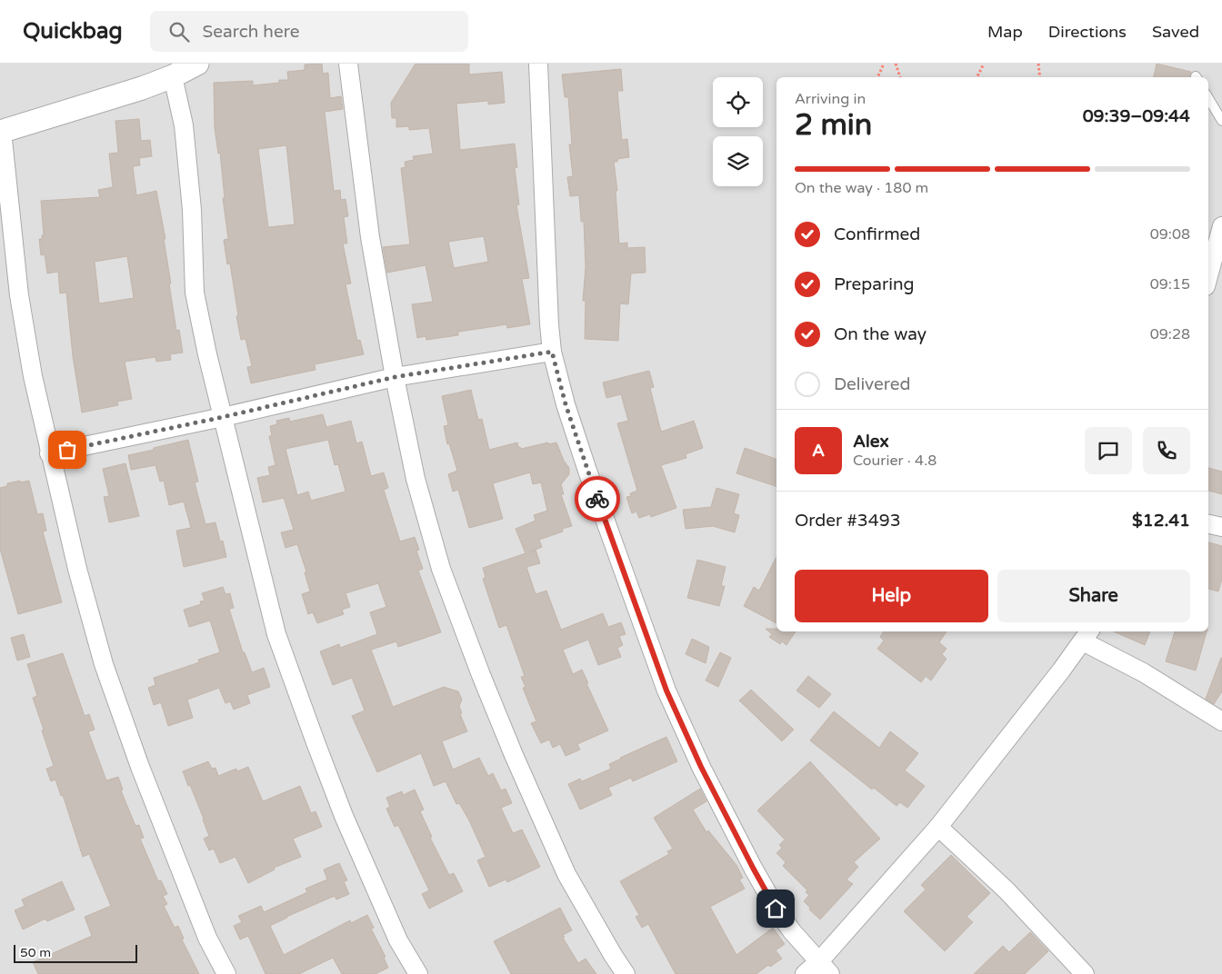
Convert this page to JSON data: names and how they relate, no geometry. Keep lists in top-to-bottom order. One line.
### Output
{"scale_bar":"50 m","page":{"header":"Quickbag","search":"Search here","nav":["Map","Directions","Saved"],"heading":["2 min","Arriving in","09:39–09:44"],"panel":["Alex","Courier · 4.8","Order #3493","$12.41"],"bar":"On the way · 180 m","list":[["Confirmed","09:08"],["Preparing","09:15"],["On the way","09:28"],"Delivered"],"round":"A","buttons":["Help","Share"],"scale":"50 m"}}
